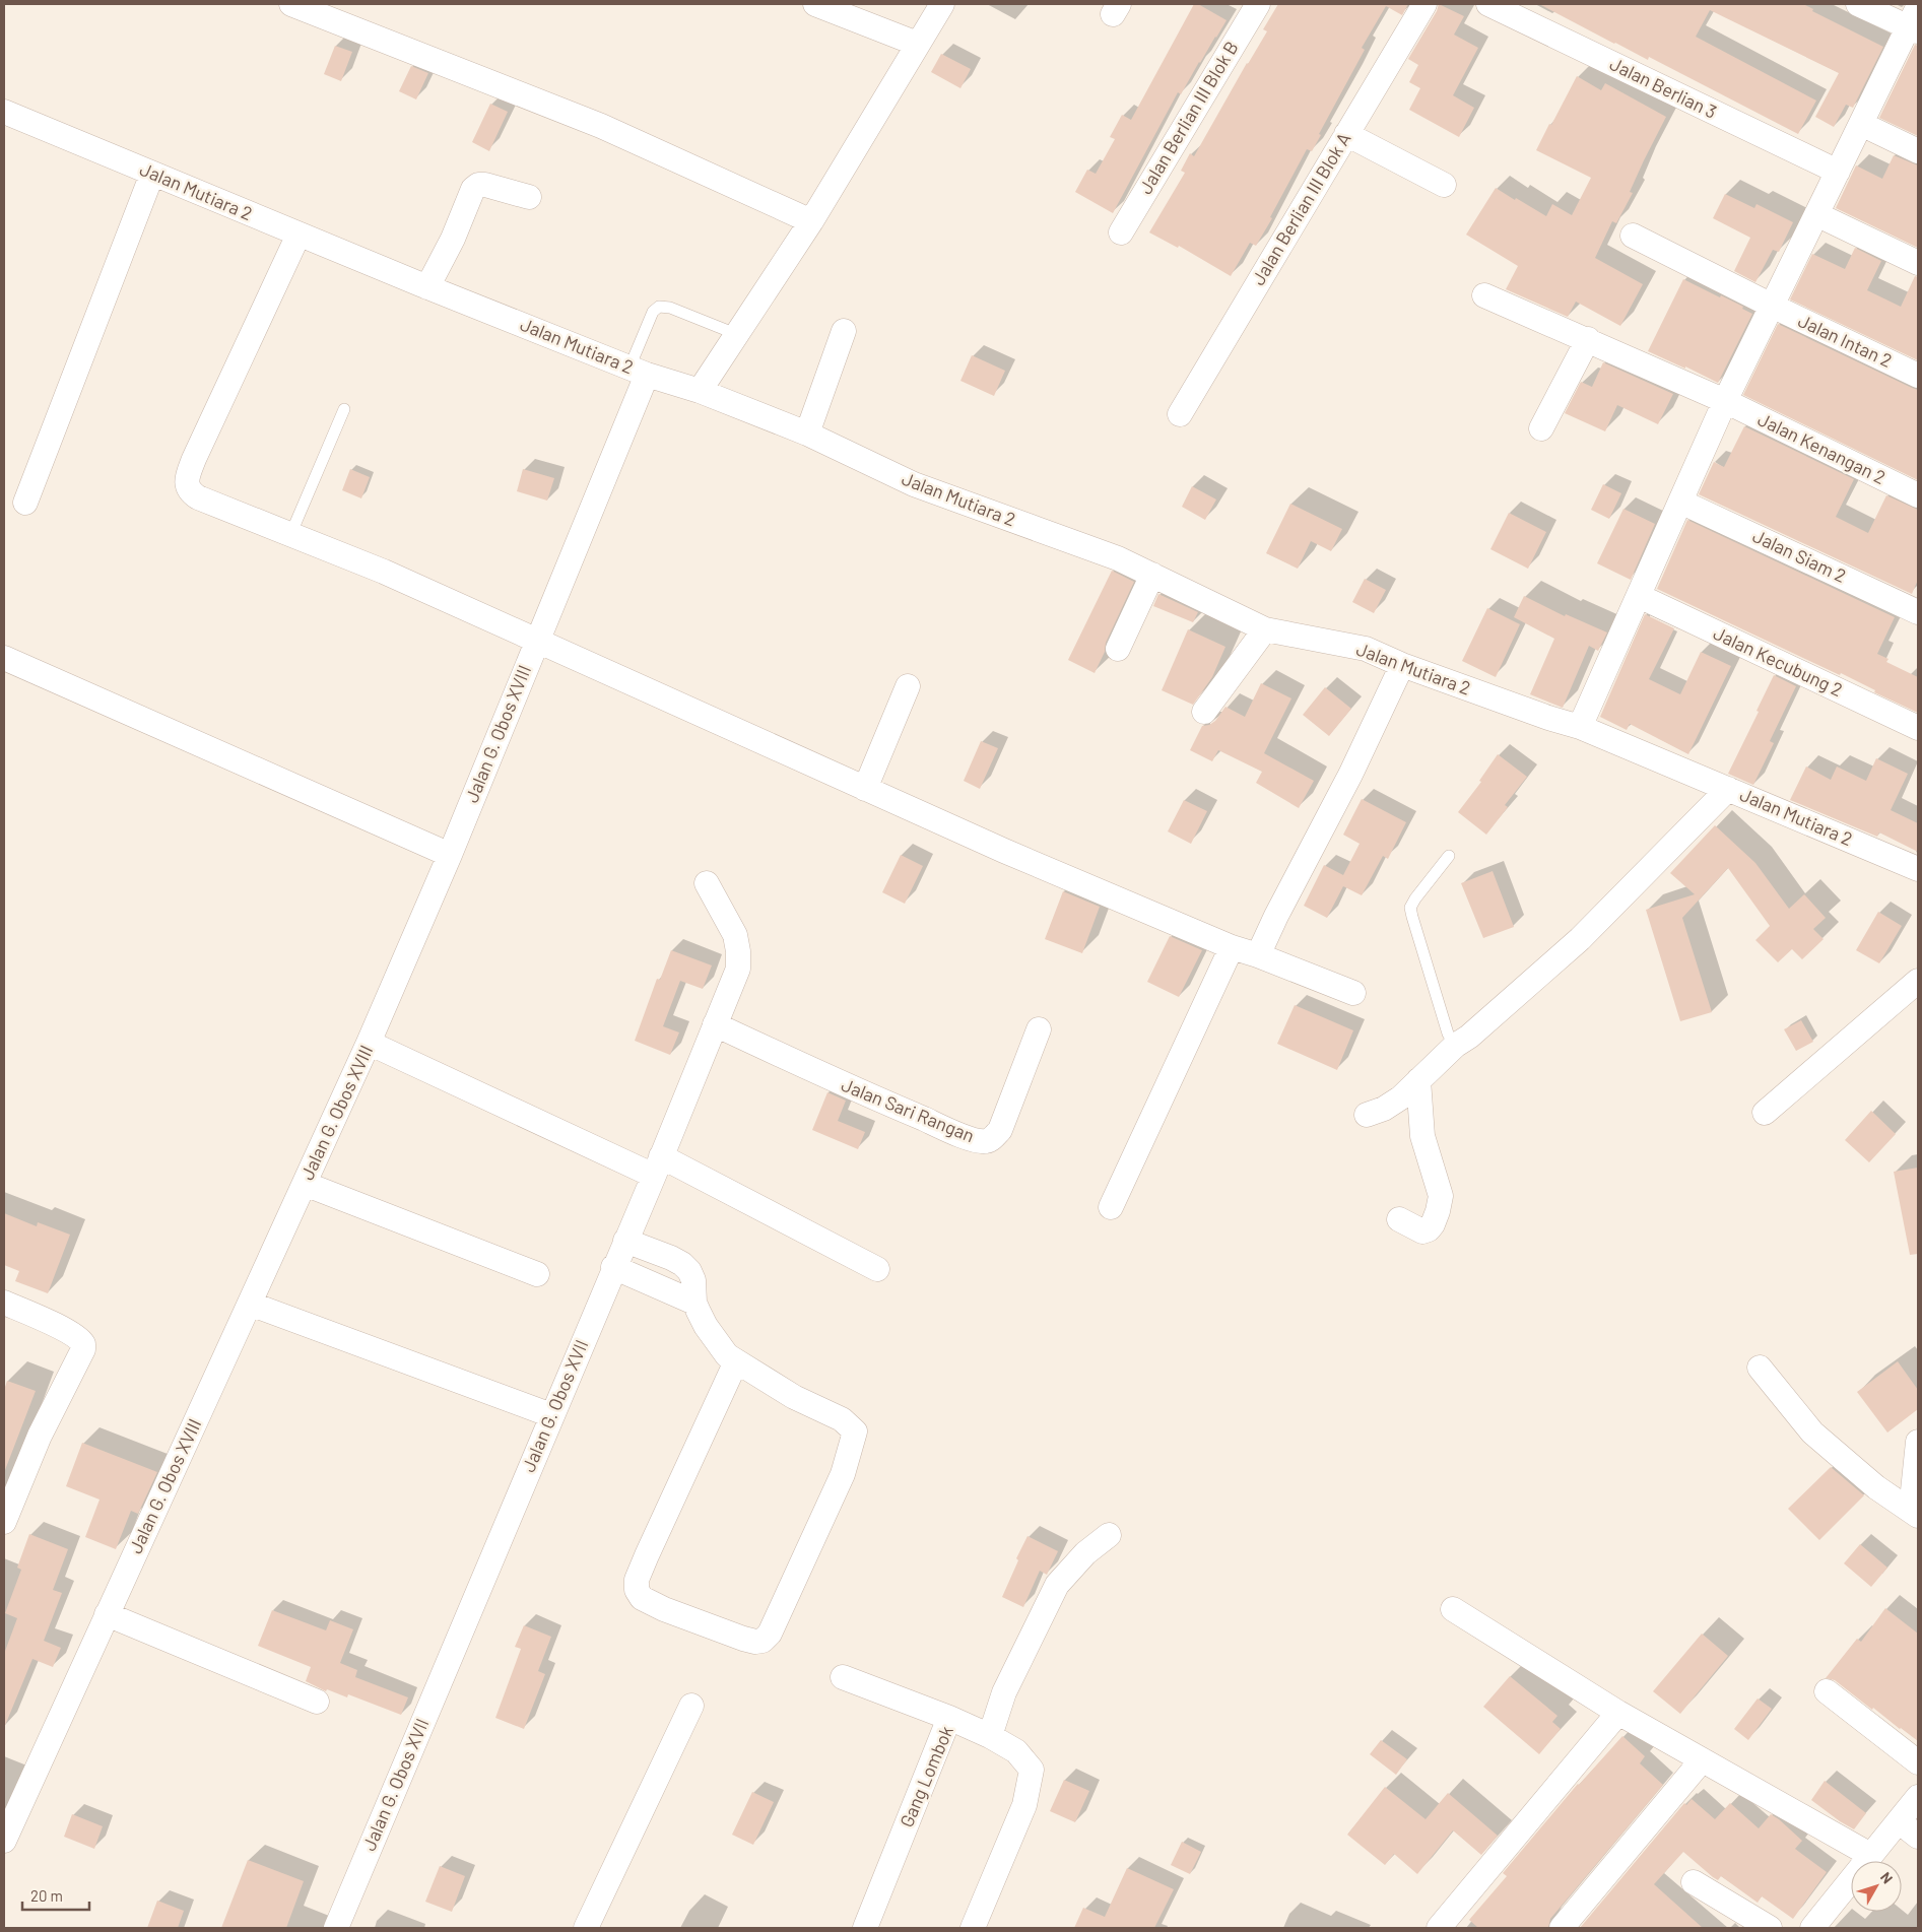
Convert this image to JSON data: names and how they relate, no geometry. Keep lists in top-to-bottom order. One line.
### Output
{"streets":{"street":["Jalan Berlian 3","Jalan Berlian III Blok B","Jalan Mutiara 2","Jalan Berlian III Blok A","Jalan Intan 2","Jalan Kenangan 2","Jalan Siam 2","Jalan Kecubung 2","Jalan G. Obos XVIII","Jalan Sari Rangan","Jalan G. Obos XVII","Gang Lombok"]},"crossings":[["Jalan Mutiara 2","Jalan G. Obos XVIII"],["Jalan Sari Rangan","Jalan G. Obos XVII"]],"scale_bar":"20 m","north":"top right"}
